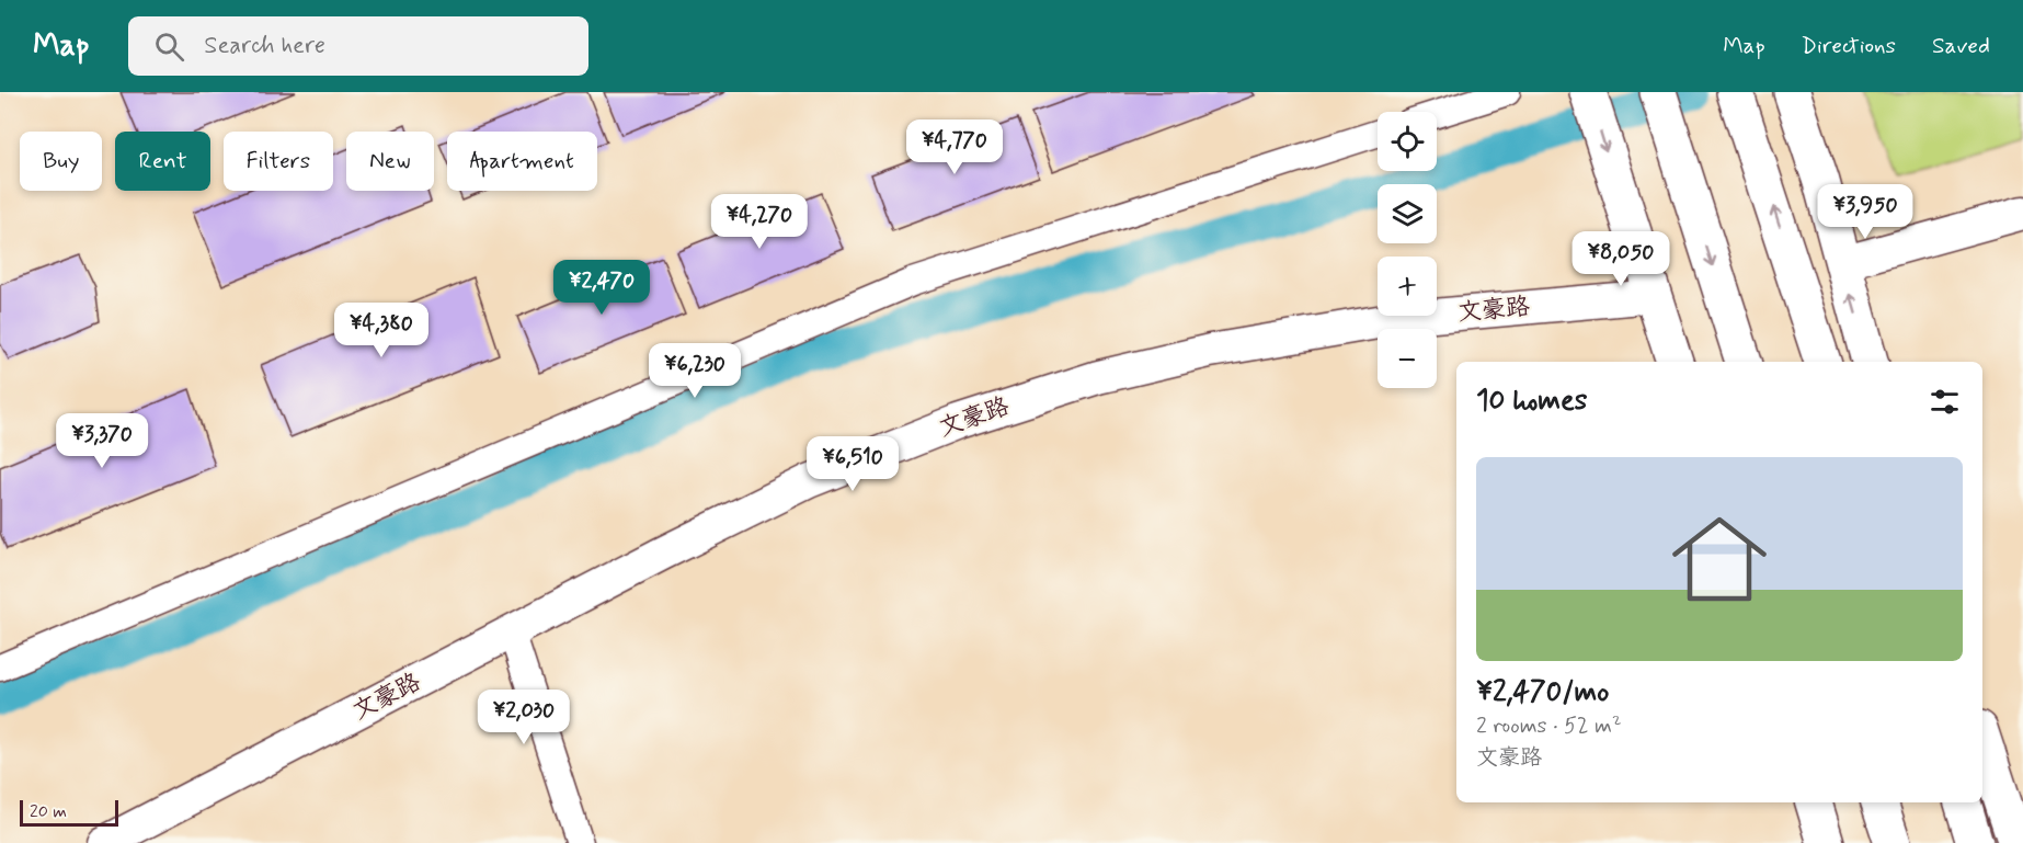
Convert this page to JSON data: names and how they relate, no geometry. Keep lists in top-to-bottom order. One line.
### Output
{"streets":{"street":["文豪路"]},"scale_bar":"20 m","page":{"header":"Map","search":"Search here","nav":["Map","Directions","Saved"],"map_buttons":["+","−"],"price":["¥4,770","¥3,950","¥4,270","¥8,050","¥2,470","¥4,380","¥6,230","¥3,370","¥6,510","¥2,030"],"chip":["Buy","Rent","Filters","New","Apartment"],"heading":"10 homes","list":[{"name":"¥2,470/mo","note":"2 rooms · 52 m² · 文豪路"}],"scale":"20 m"}}
